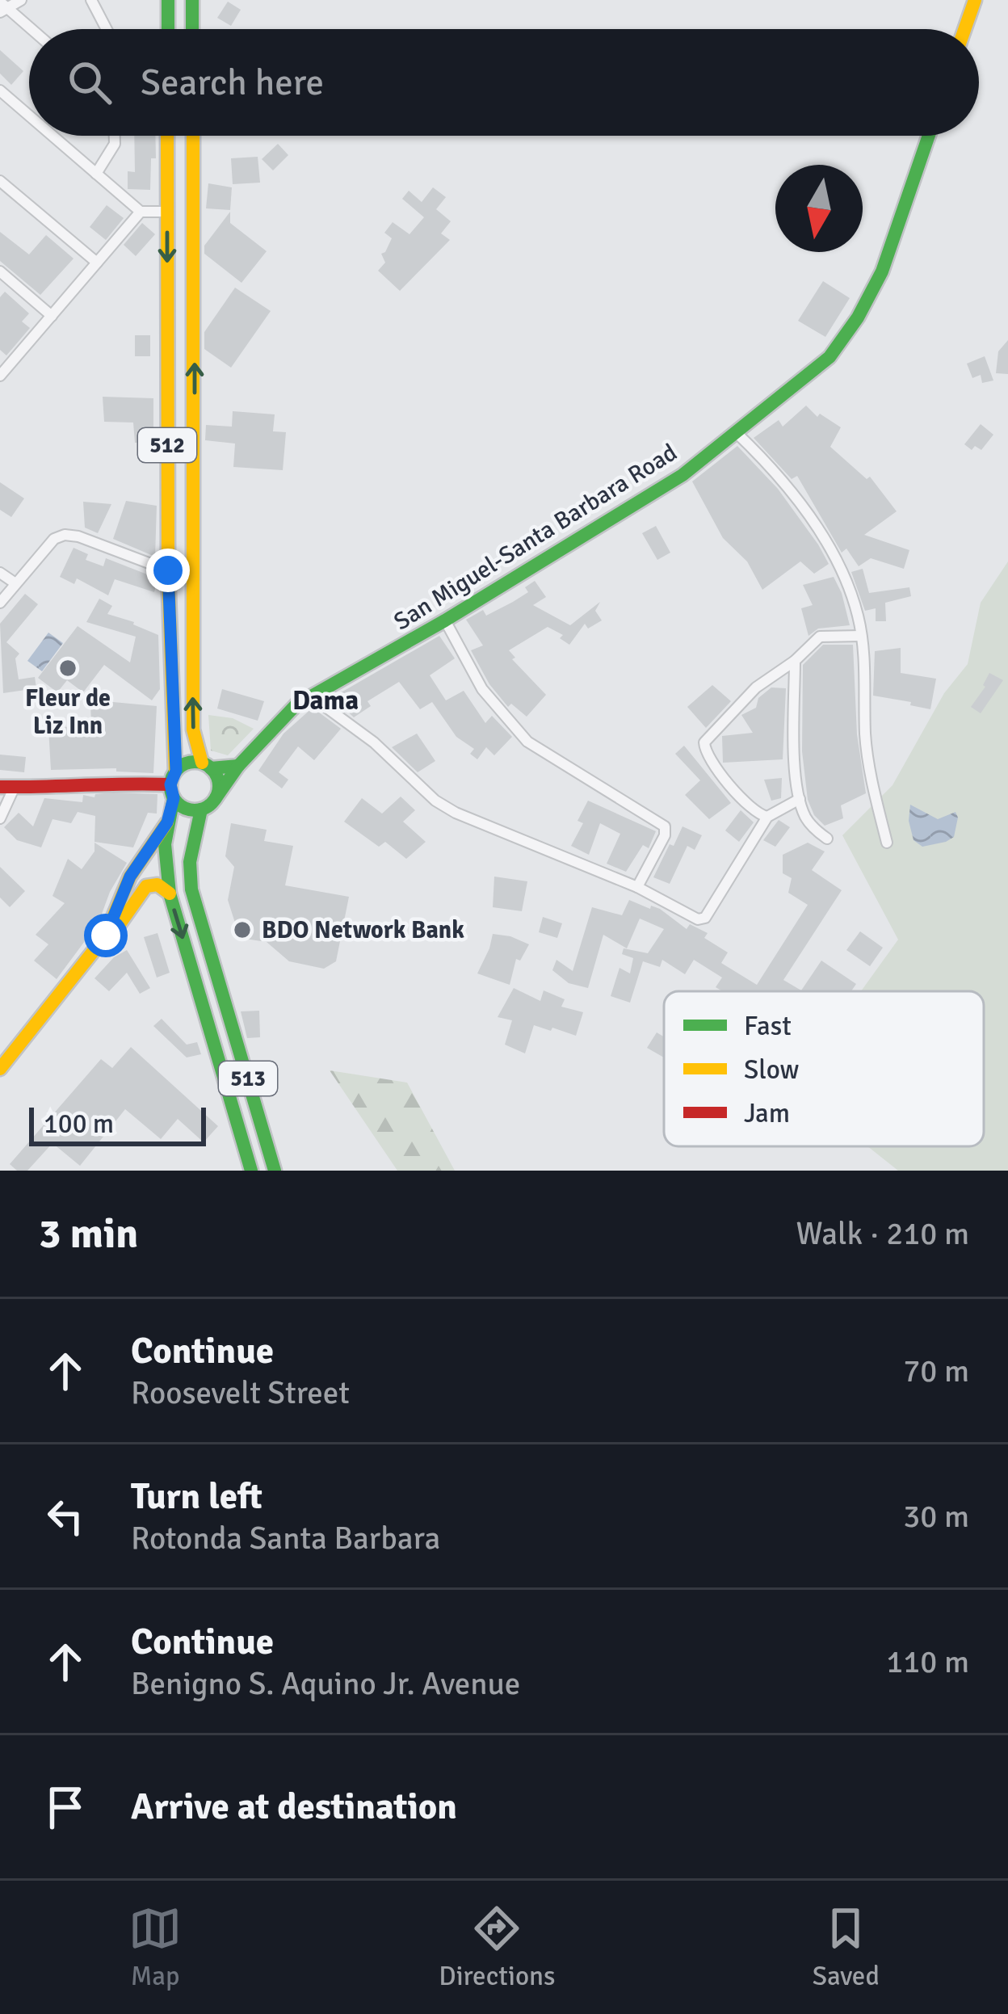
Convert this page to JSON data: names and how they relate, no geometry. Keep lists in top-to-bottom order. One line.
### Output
{"streets":{"main road":["512","San Miguel-Santa Barbara Road","513"]},"crossings":[["512","San Miguel-Santa Barbara Road"],["512","513"],["San Miguel-Santa Barbara Road","513"]],"districts":["Dama"],"places":["Fleur de Liz Inn","BDO Network Bank"],"legend":["Fast","Slow","Jam"],"scale_bar":"100 m","north":"bottom","page":{"search":"Search here","scale":"100 m","heading":["3 min","Walk · 210 m"],"list":[["Continue","Roosevelt Street","70 m"],["Turn left","Rotonda Santa Barbara","30 m"],["Continue","Benigno S. Aquino Jr. Avenue","110 m"],"Arrive at destination"],"nav":["Map","Directions","Saved"]}}
